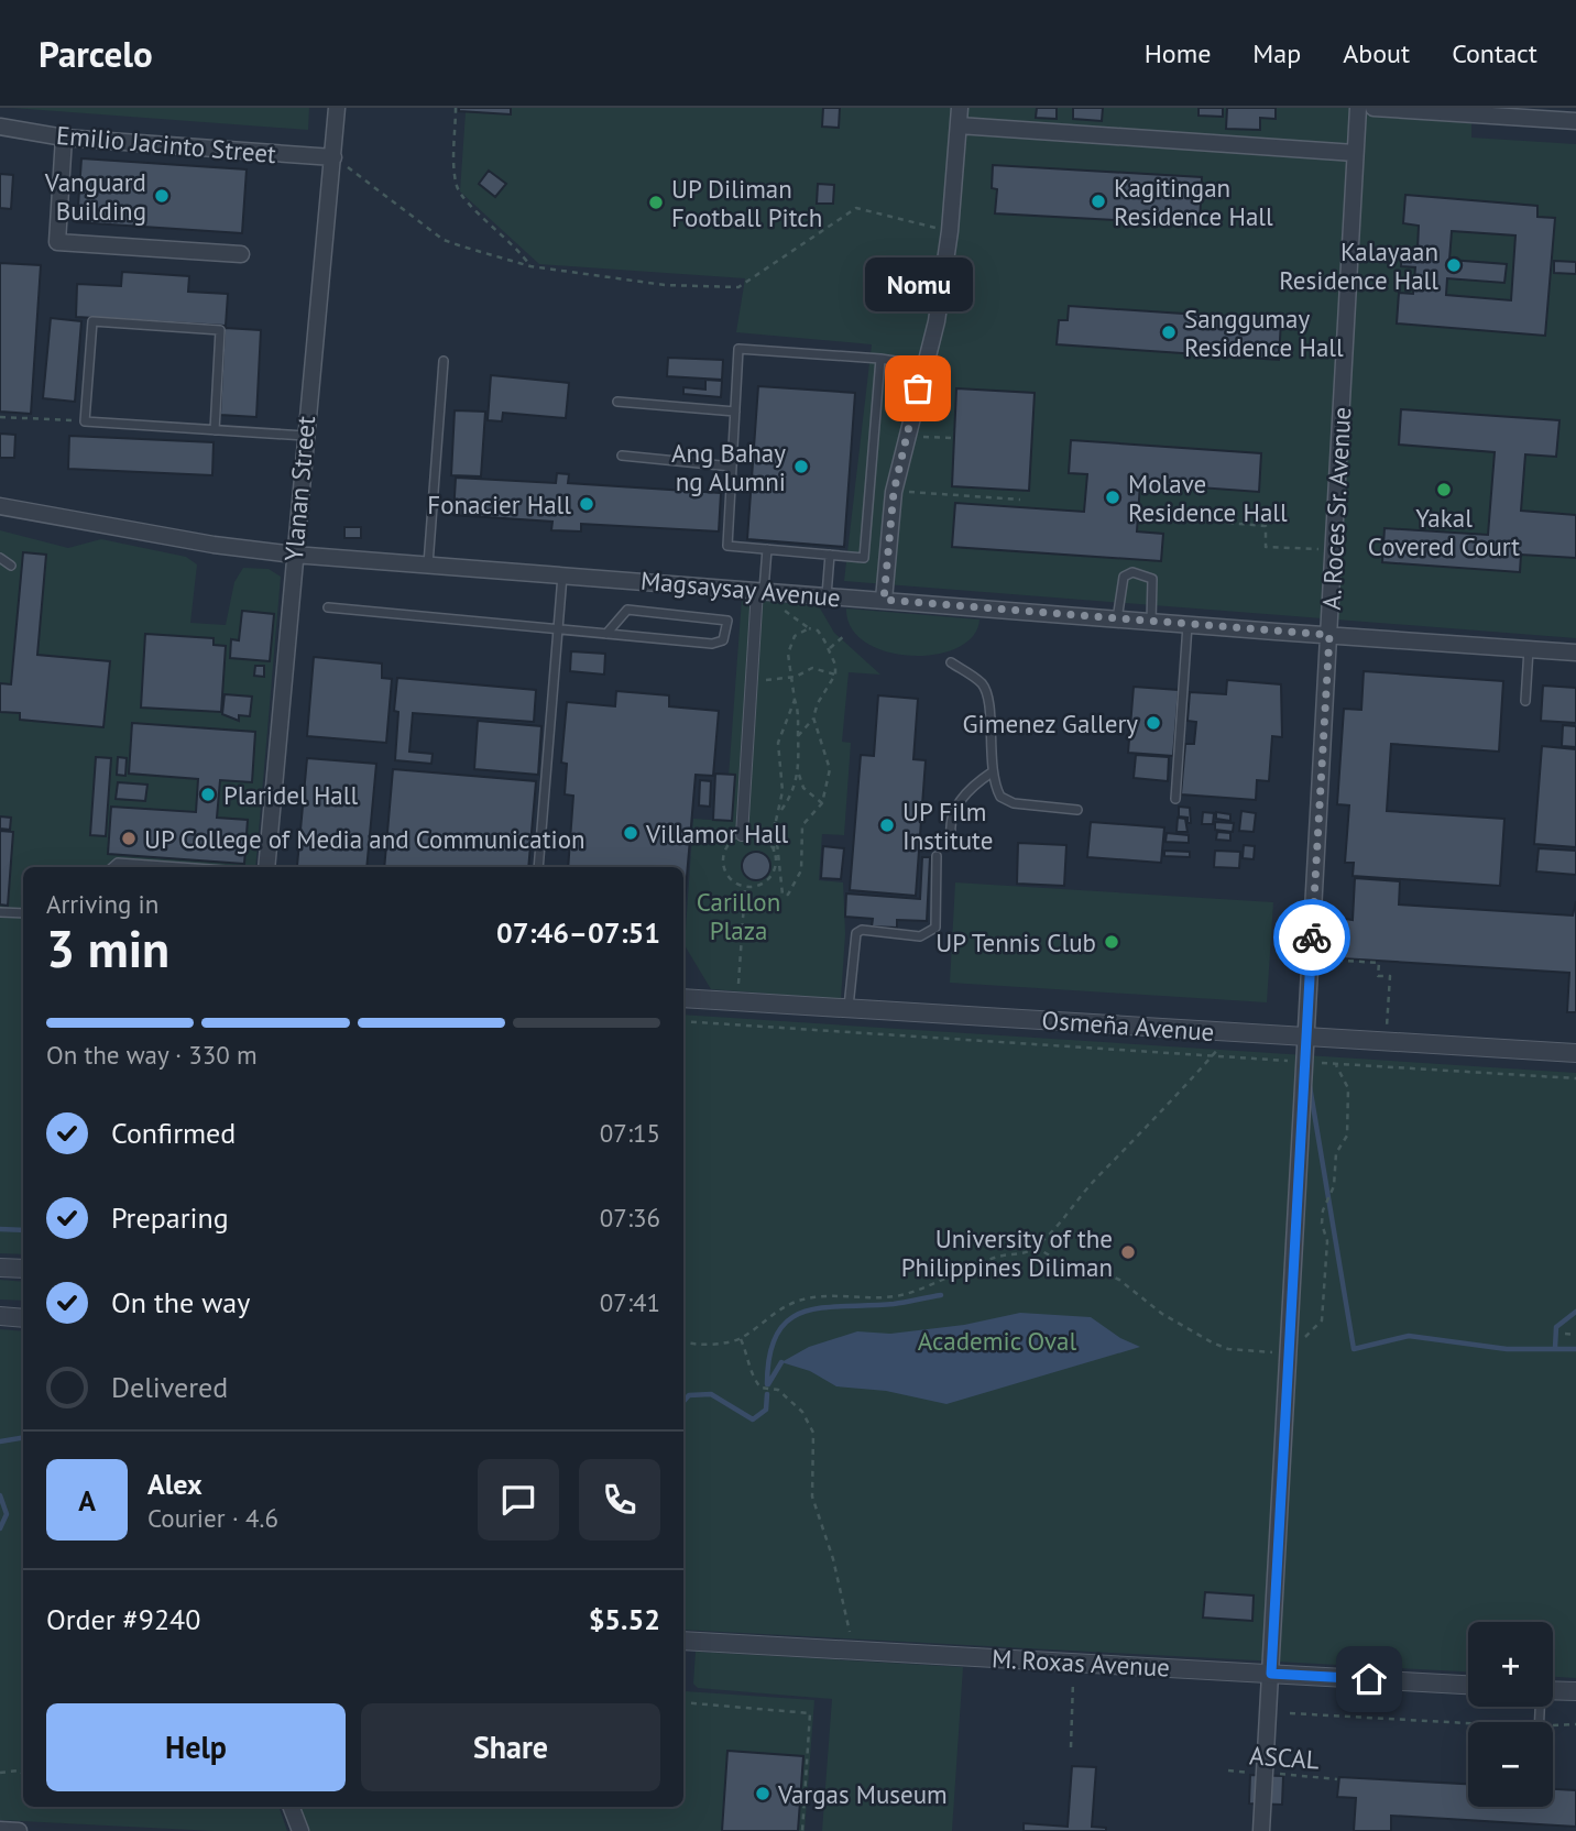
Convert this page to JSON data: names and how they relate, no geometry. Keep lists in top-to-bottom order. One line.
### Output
{"streets":{"street":["Emilio Jacinto Street","Ylanan Street","A. Roces Sr. Avenue","Magsaysay Avenue","Osmeña Avenue","M. Roxas Avenue"],"path":["ASCAL"]},"crossings":[["Emilio Jacinto Street","Ylanan Street"],["Ylanan Street","Magsaysay Avenue"],["A. Roces Sr. Avenue","Magsaysay Avenue"],["A. Roces Sr. Avenue","Osmeña Avenue"],["A. Roces Sr. Avenue","M. Roxas Avenue"],["A. Roces Sr. Avenue","ASCAL"]],"parks":["Carillon Plaza","Academic Oval"],"places":["Vanguard Building","Kagitingan Residence Hall","UP Diliman Football Pitch","Kalayaan Residence Hall","Sanggumay Residence Hall","Nomu","Ang Bahay ng Alumni","Yakal Covered Court","Molave Residence Hall","Fonacier Hall","Gimenez Gallery","Plaridel Hall","UP Film Institute","Villamor Hall","UP College of Media and Communication","UP Tennis Club","University of the Philippines Diliman","Vargas Museum"],"page":{"header":"Parcelo","nav":["Home","Map","About","Contact"],"bubble":"Nomu","heading":["3 min","Arriving in","07:46–07:51"],"panel":["Alex","Courier · 4.6","Order #9240","$5.52"],"bar":"On the way · 330 m","list":[["Confirmed","07:15"],["Preparing","07:36"],["On the way","07:41"],"Delivered"],"round":"A","map_buttons":["+","−"],"buttons":["Help","Share"]}}
